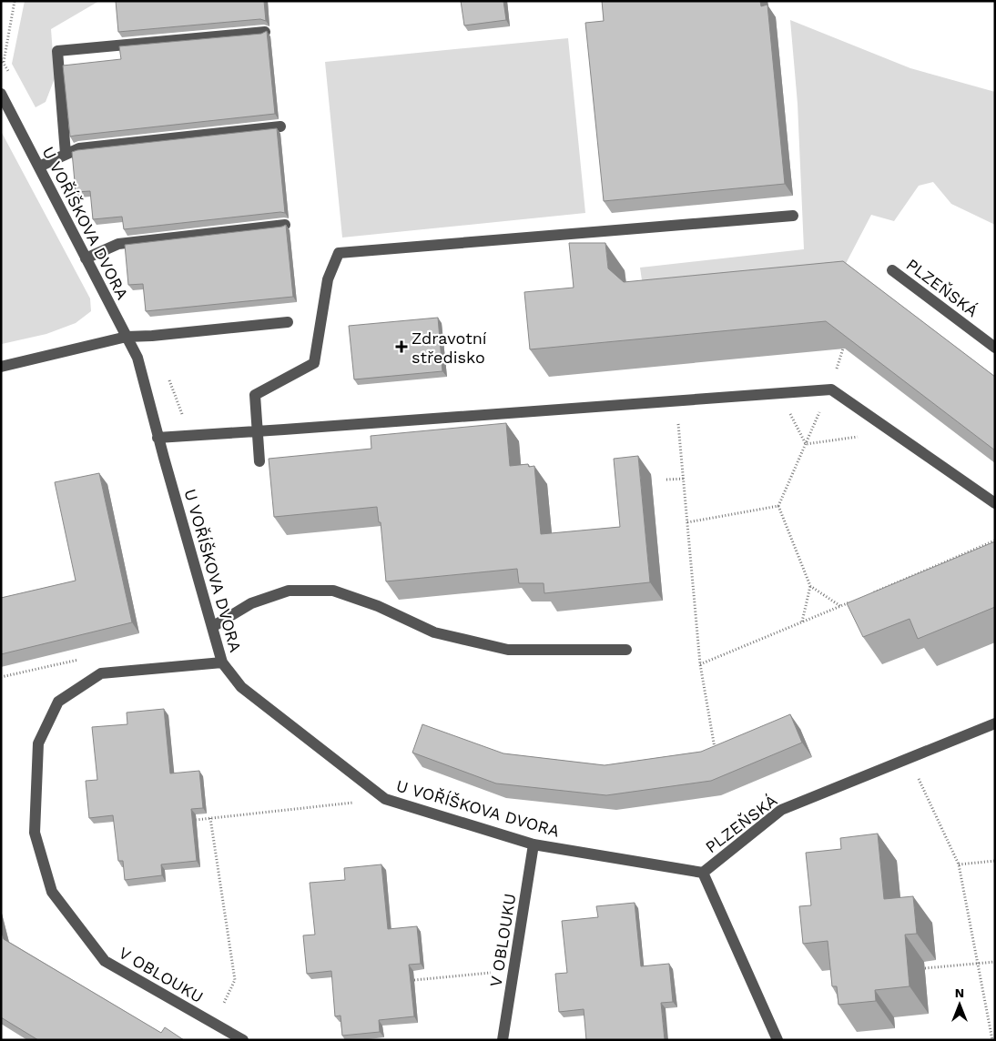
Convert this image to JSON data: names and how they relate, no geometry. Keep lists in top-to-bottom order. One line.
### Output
{"streets":{"street":["U VOŘÍŠKOVA DVORA","PLZEŇSKÁ","V OBLOUKU"]},"crossings":[["U VOŘÍŠKOVA DVORA","PLZEŇSKÁ"],["U VOŘÍŠKOVA DVORA","V OBLOUKU"]],"places":{"health":["Zdravotní středisko"]},"north":"top"}
